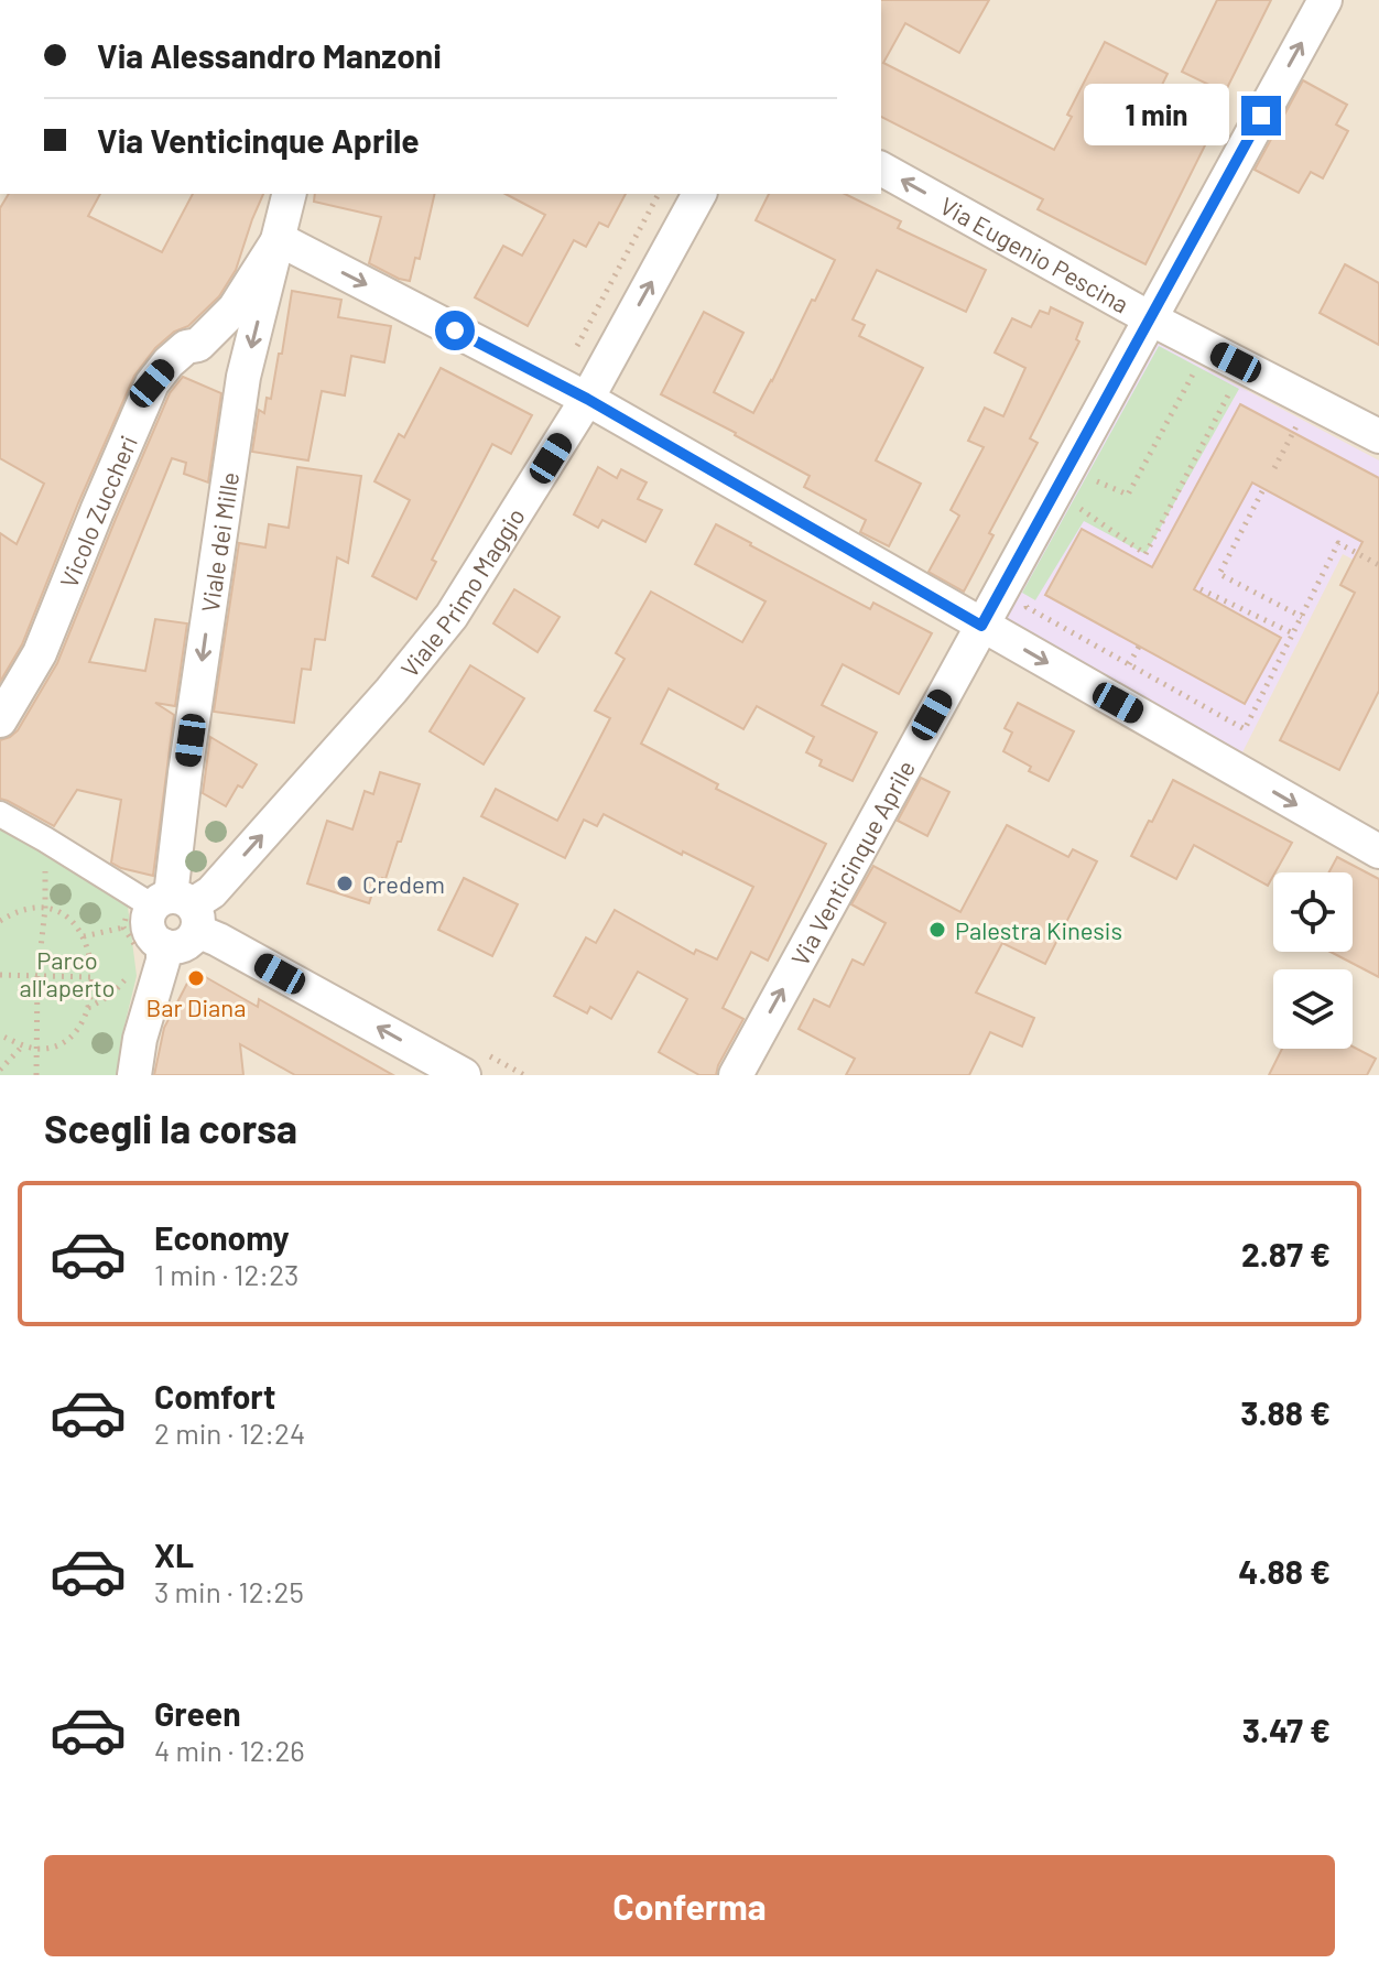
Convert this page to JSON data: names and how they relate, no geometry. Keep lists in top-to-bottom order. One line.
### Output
{"streets":{"street":["Via Eugenio Pescina","Vicolo Zuccheri","Viale dei Mille","Viale Primo Maggio","Via Venticinque Aprile"]},"crossings":[["Via Eugenio Pescina","Via Venticinque Aprile"],["Vicolo Zuccheri","Viale dei Mille"],["Viale dei Mille","Viale Primo Maggio"]],"one_way":["Via Eugenio Pescina","Viale dei Mille","Viale Primo Maggio","Via Venticinque Aprile"],"parks":["Parco all'aperto"],"places":["Credem","Palestra Kinesis","Bar Diana"],"page":{"banner":["Via Alessandro Manzoni","Via Venticinque Aprile"],"bubble":"1 min","heading":"Scegli la corsa","list":[{"name":"Economy","note":"1 min · 12:23","value":"2.87 €"},{"name":"Comfort","note":"2 min · 12:24","value":"3.88 €"},{"name":"XL","note":"3 min · 12:25","value":"4.88 €"},{"name":"Green","note":"4 min · 12:26","value":"3.47 €"}],"buttons":"Conferma"}}
